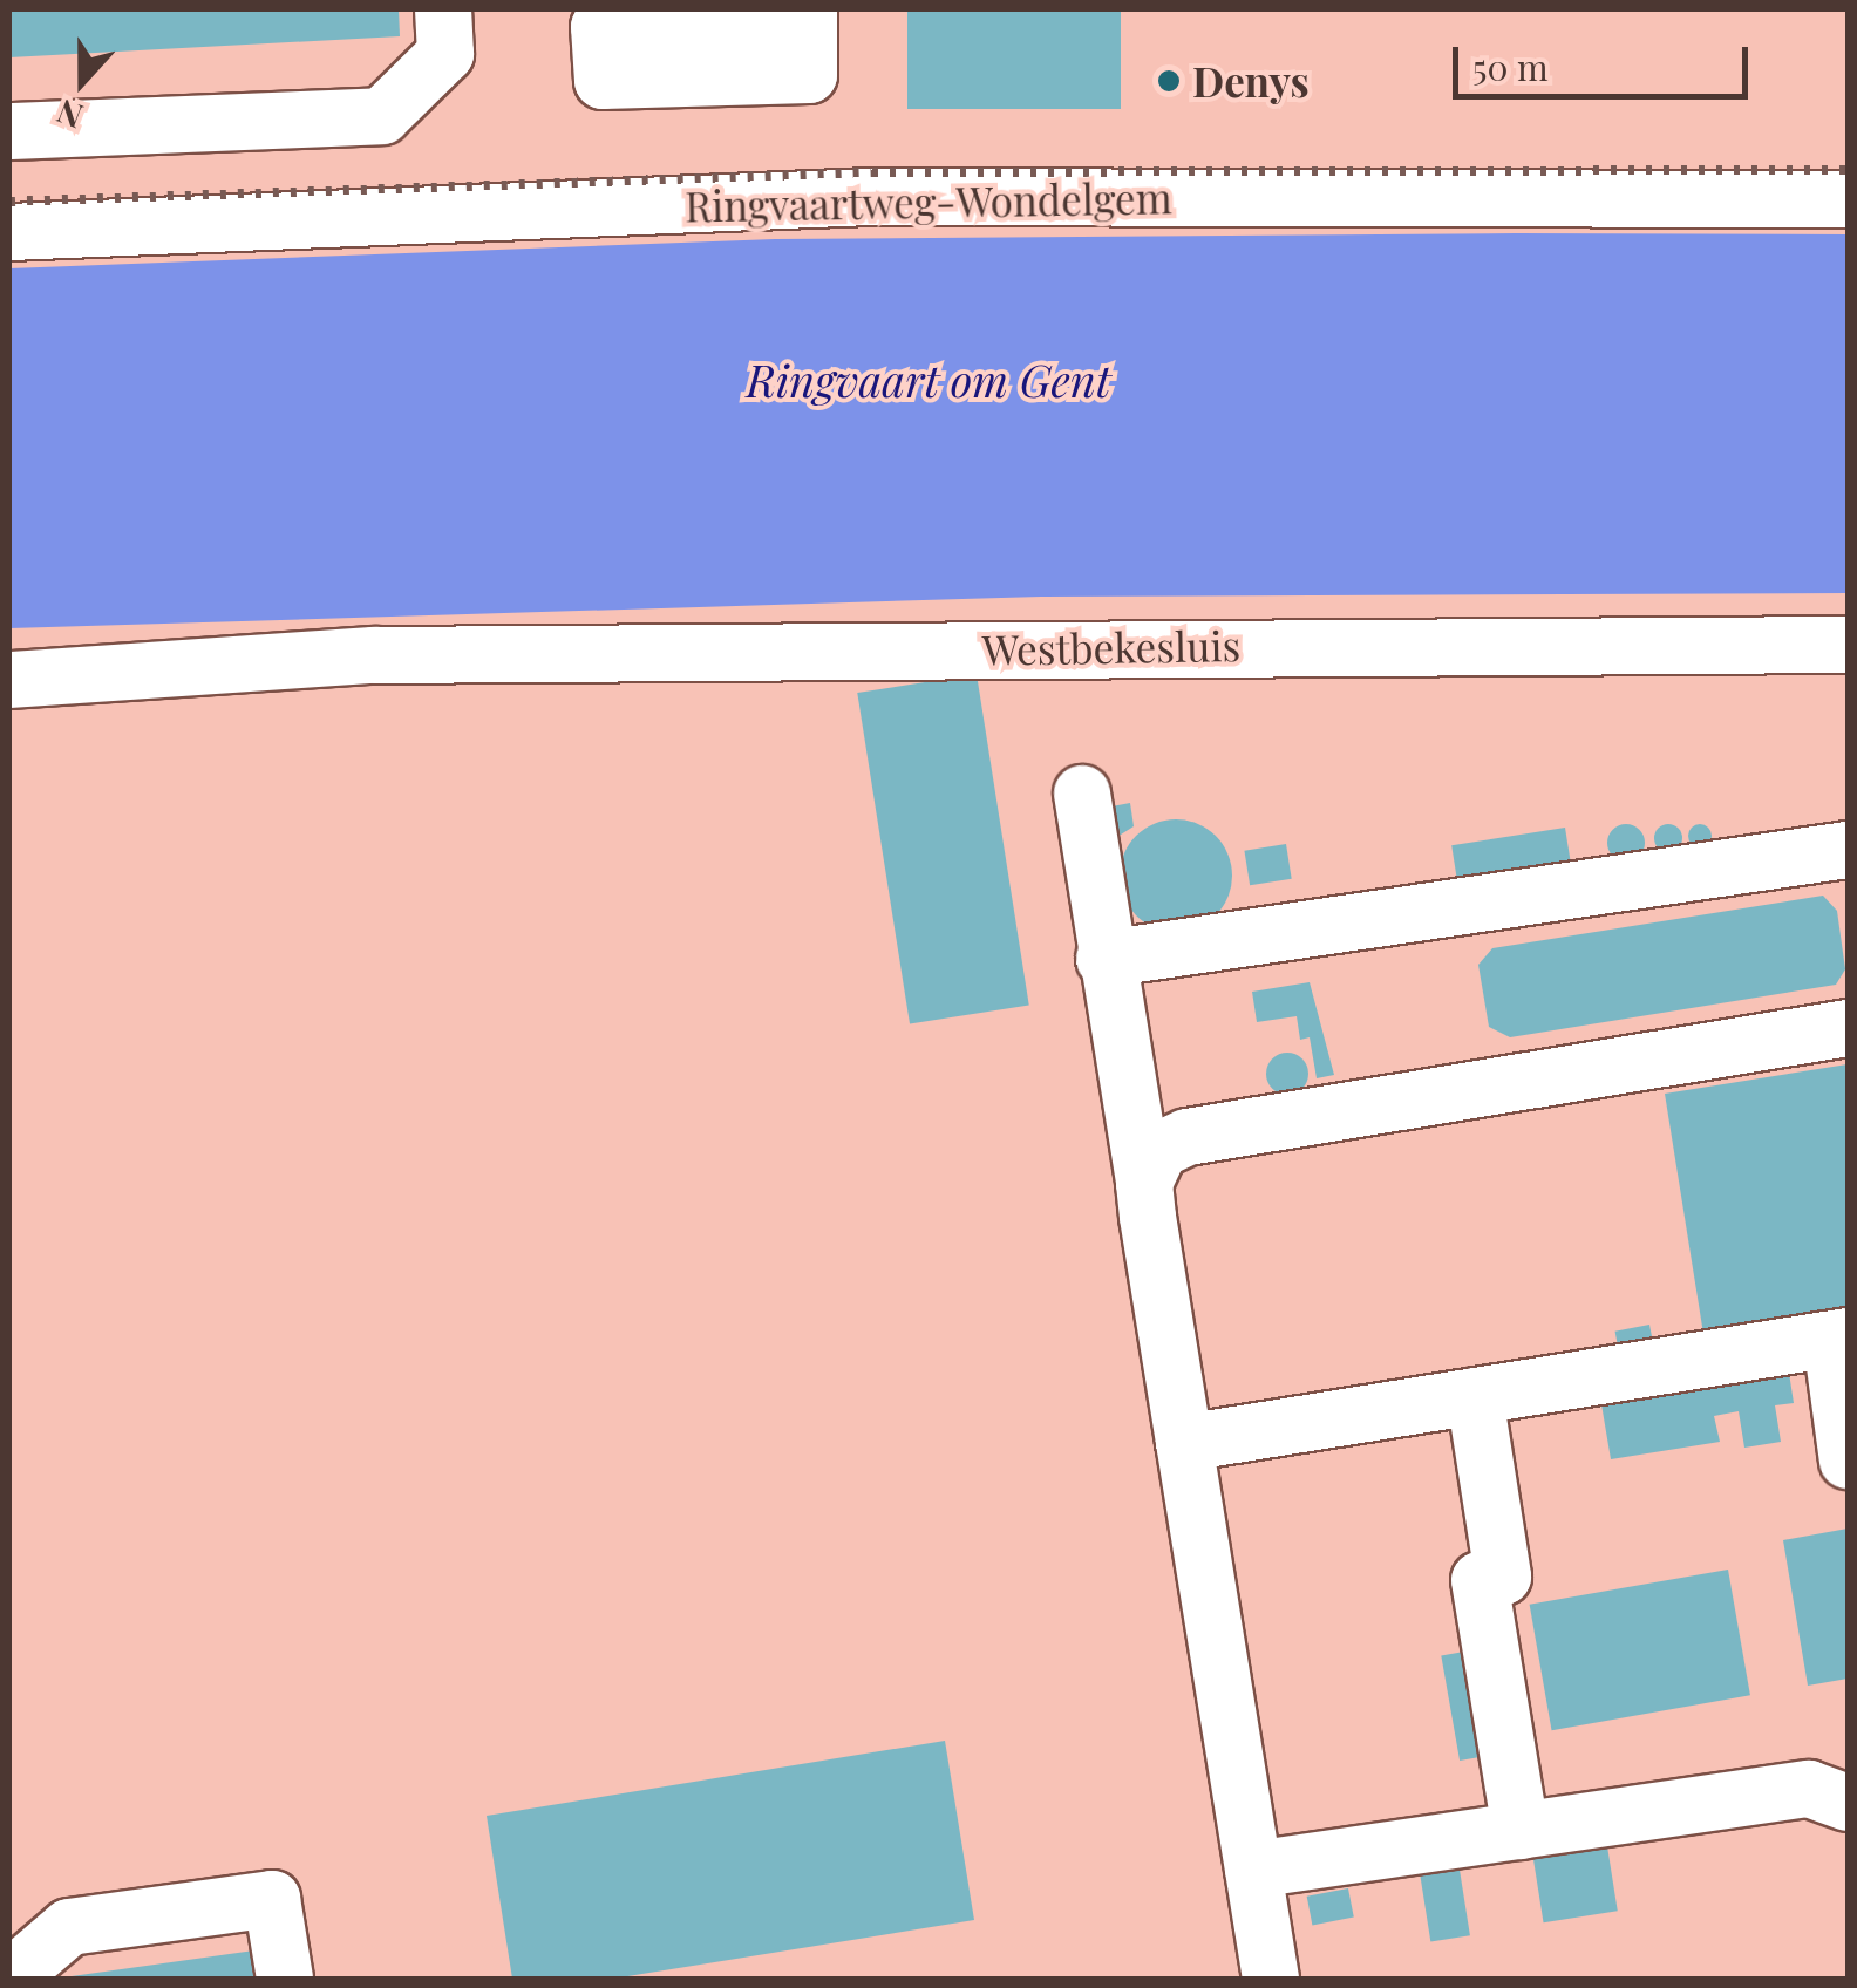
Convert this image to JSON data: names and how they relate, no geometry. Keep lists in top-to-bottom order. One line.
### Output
{"streets":{"street":["Ringvaartweg-Wondelgem","Westbekesluis"]},"water":["Ringvaart om Gent"],"places":["Denys"],"scale_bar":"50 m","north":"bottom"}
